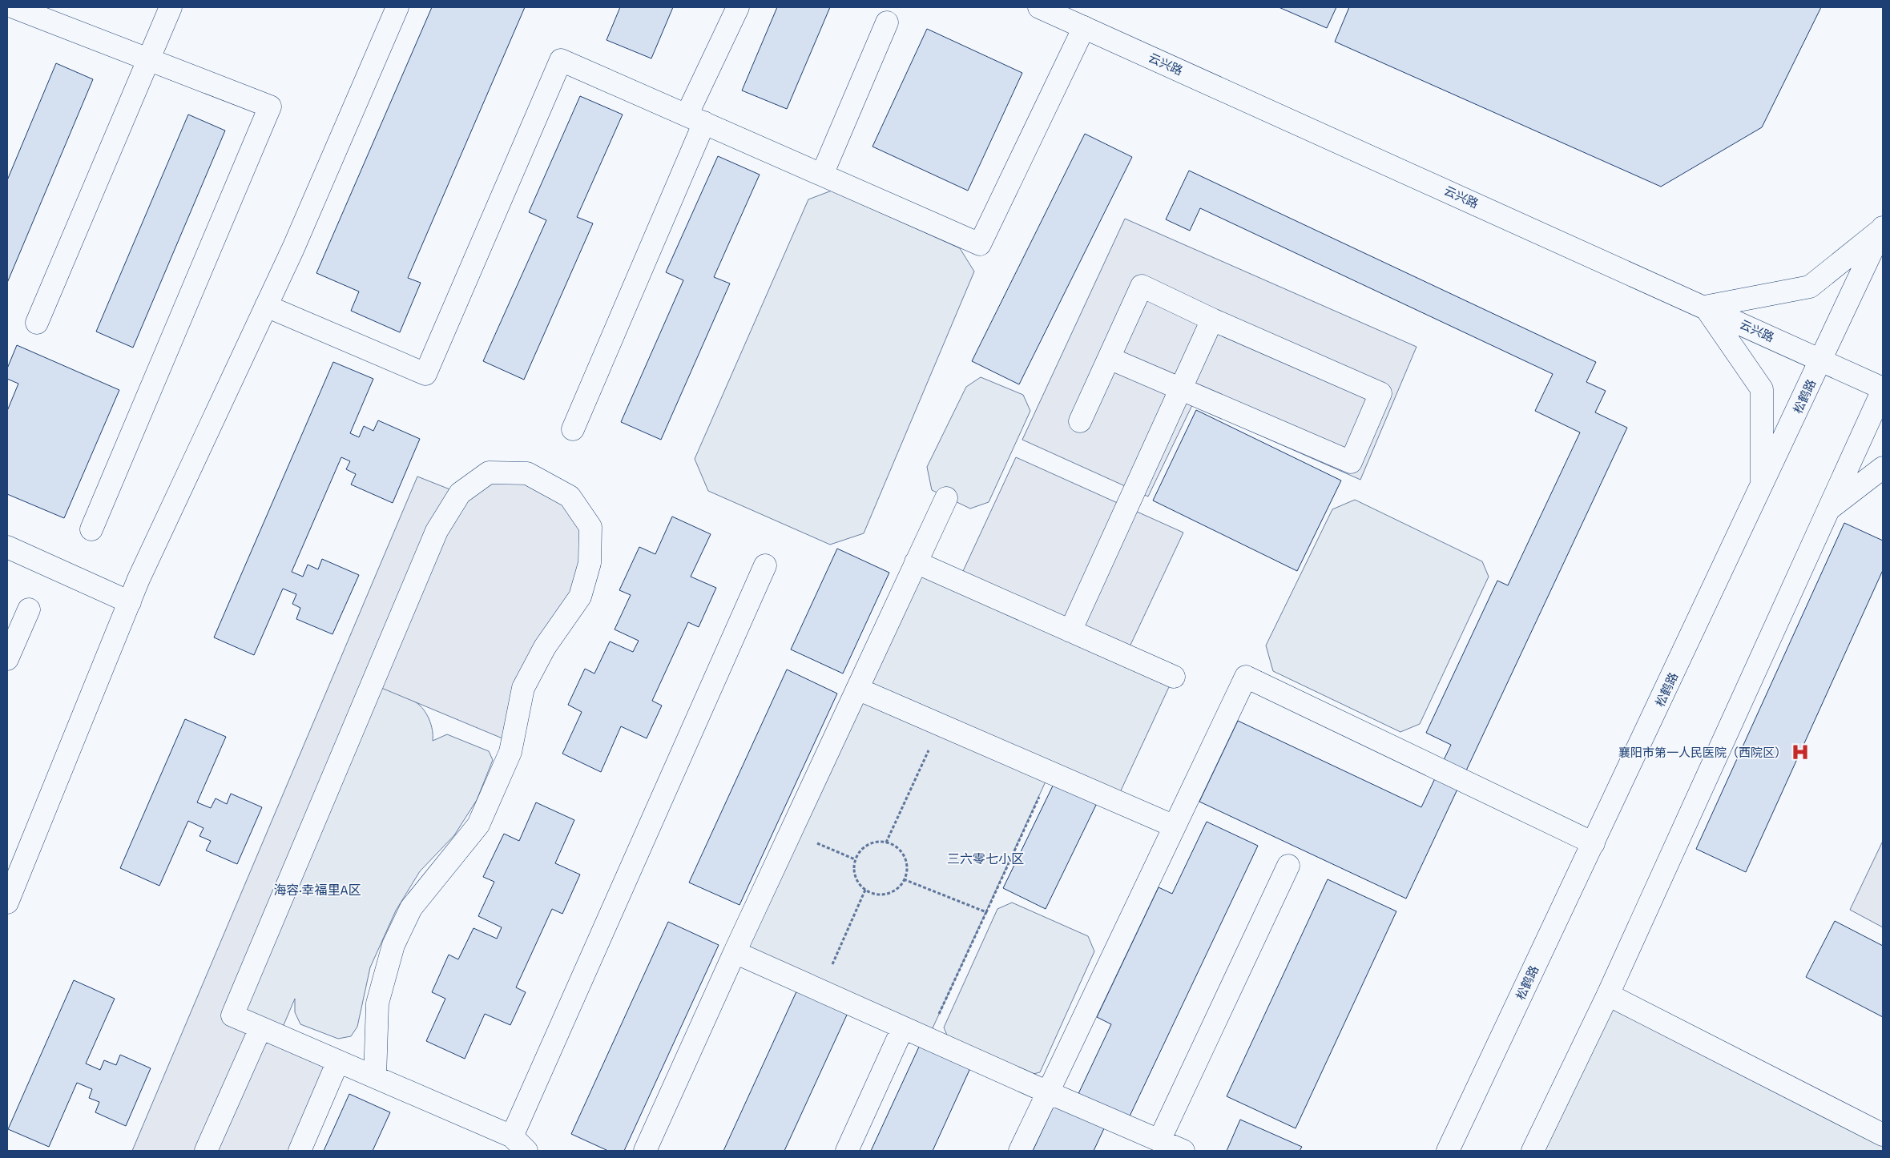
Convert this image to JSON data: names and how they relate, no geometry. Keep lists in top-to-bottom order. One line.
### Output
{"streets":{"main road":["云兴路","松鹤路"]},"crossings":[["云兴路","松鹤路"]],"districts":["三六零七小区","海容·幸福里A区"],"places":{"hospital":["襄阳市第一人民医院（西院区）"]}}
